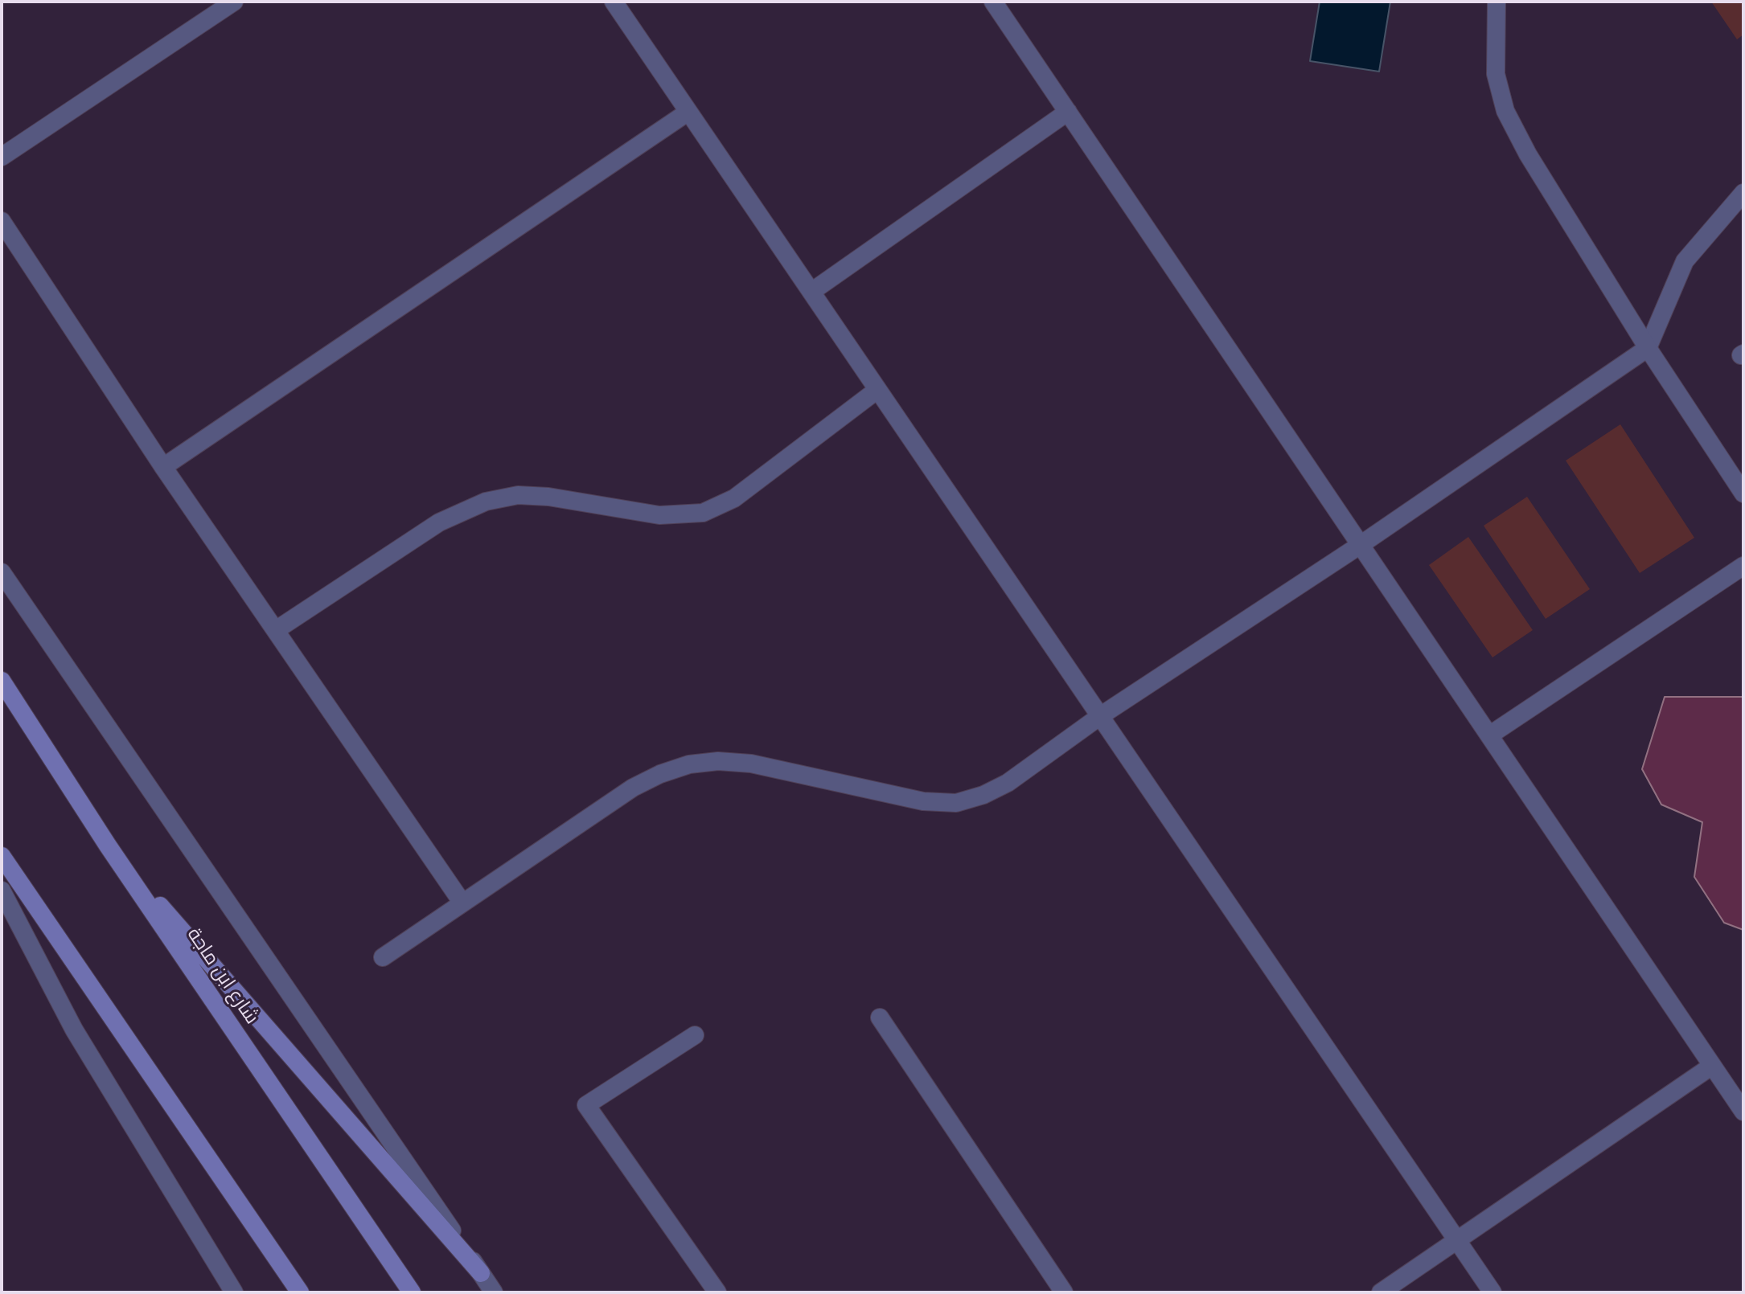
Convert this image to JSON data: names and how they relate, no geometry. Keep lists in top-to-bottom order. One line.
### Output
{"streets":{"main road":["شارع ابن ماجة"]}}
